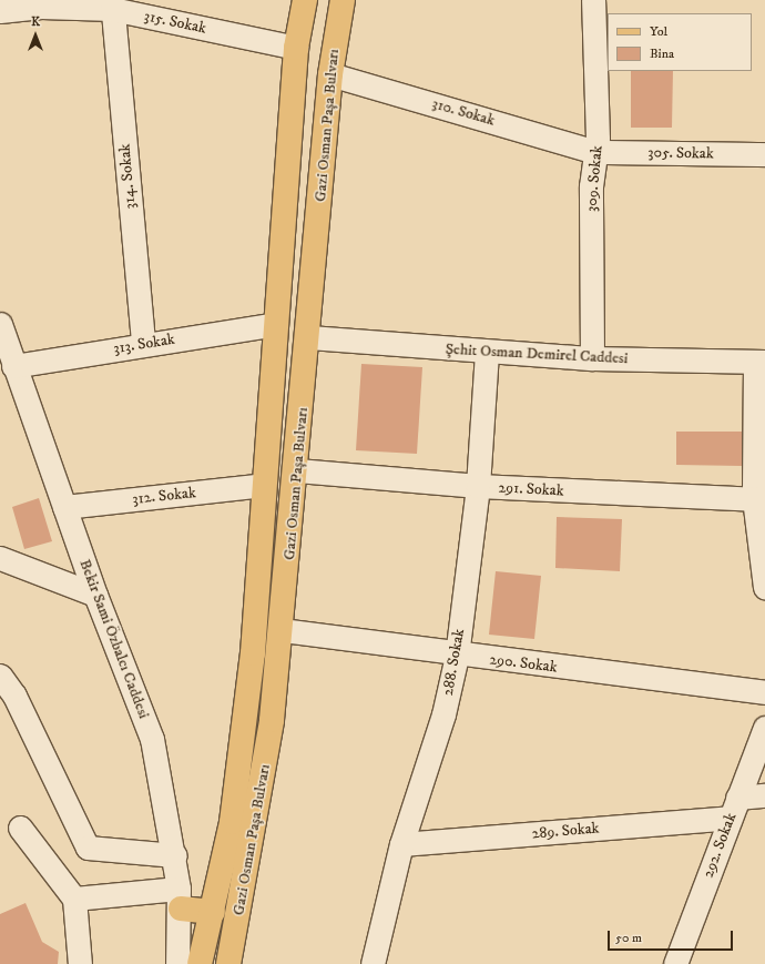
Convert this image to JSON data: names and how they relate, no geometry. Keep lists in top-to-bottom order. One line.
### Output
{"streets":{"main road":["Gazi Osman Paşa Bulvarı"],"street":["315. Sokak","310. Sokak","305. Sokak","314. Sokak","309. Sokak","313. Sokak","Şehit Osman Demirel Caddesi","291. Sokak","312. Sokak","Bekir Sami Özbalcı Caddesi","288. Sokak","290. Sokak","289. Sokak","292. Sokak"]},"crossings":[["315. Sokak","Gazi Osman Paşa Bulvarı"],["315. Sokak","314. Sokak"],["310. Sokak","Gazi Osman Paşa Bulvarı"],["310. Sokak","305. Sokak"],["310. Sokak","309. Sokak"],["Gazi Osman Paşa Bulvarı","313. Sokak"],["Gazi Osman Paşa Bulvarı","Şehit Osman Demirel Caddesi"],["Gazi Osman Paşa Bulvarı","291. Sokak"],["Gazi Osman Paşa Bulvarı","312. Sokak"],["Gazi Osman Paşa Bulvarı","290. Sokak"],["305. Sokak","309. Sokak"],["314. Sokak","313. Sokak"],["309. Sokak","Şehit Osman Demirel Caddesi"],["313. Sokak","Bekir Sami Özbalcı Caddesi"],["Şehit Osman Demirel Caddesi","288. Sokak"],["291. Sokak","288. Sokak"],["312. Sokak","Bekir Sami Özbalcı Caddesi"],["288. Sokak","290. Sokak"],["288. Sokak","289. Sokak"],["289. Sokak","292. Sokak"]],"legend":["Yol","Bina"],"scale_bar":"50 m","north":"top"}
